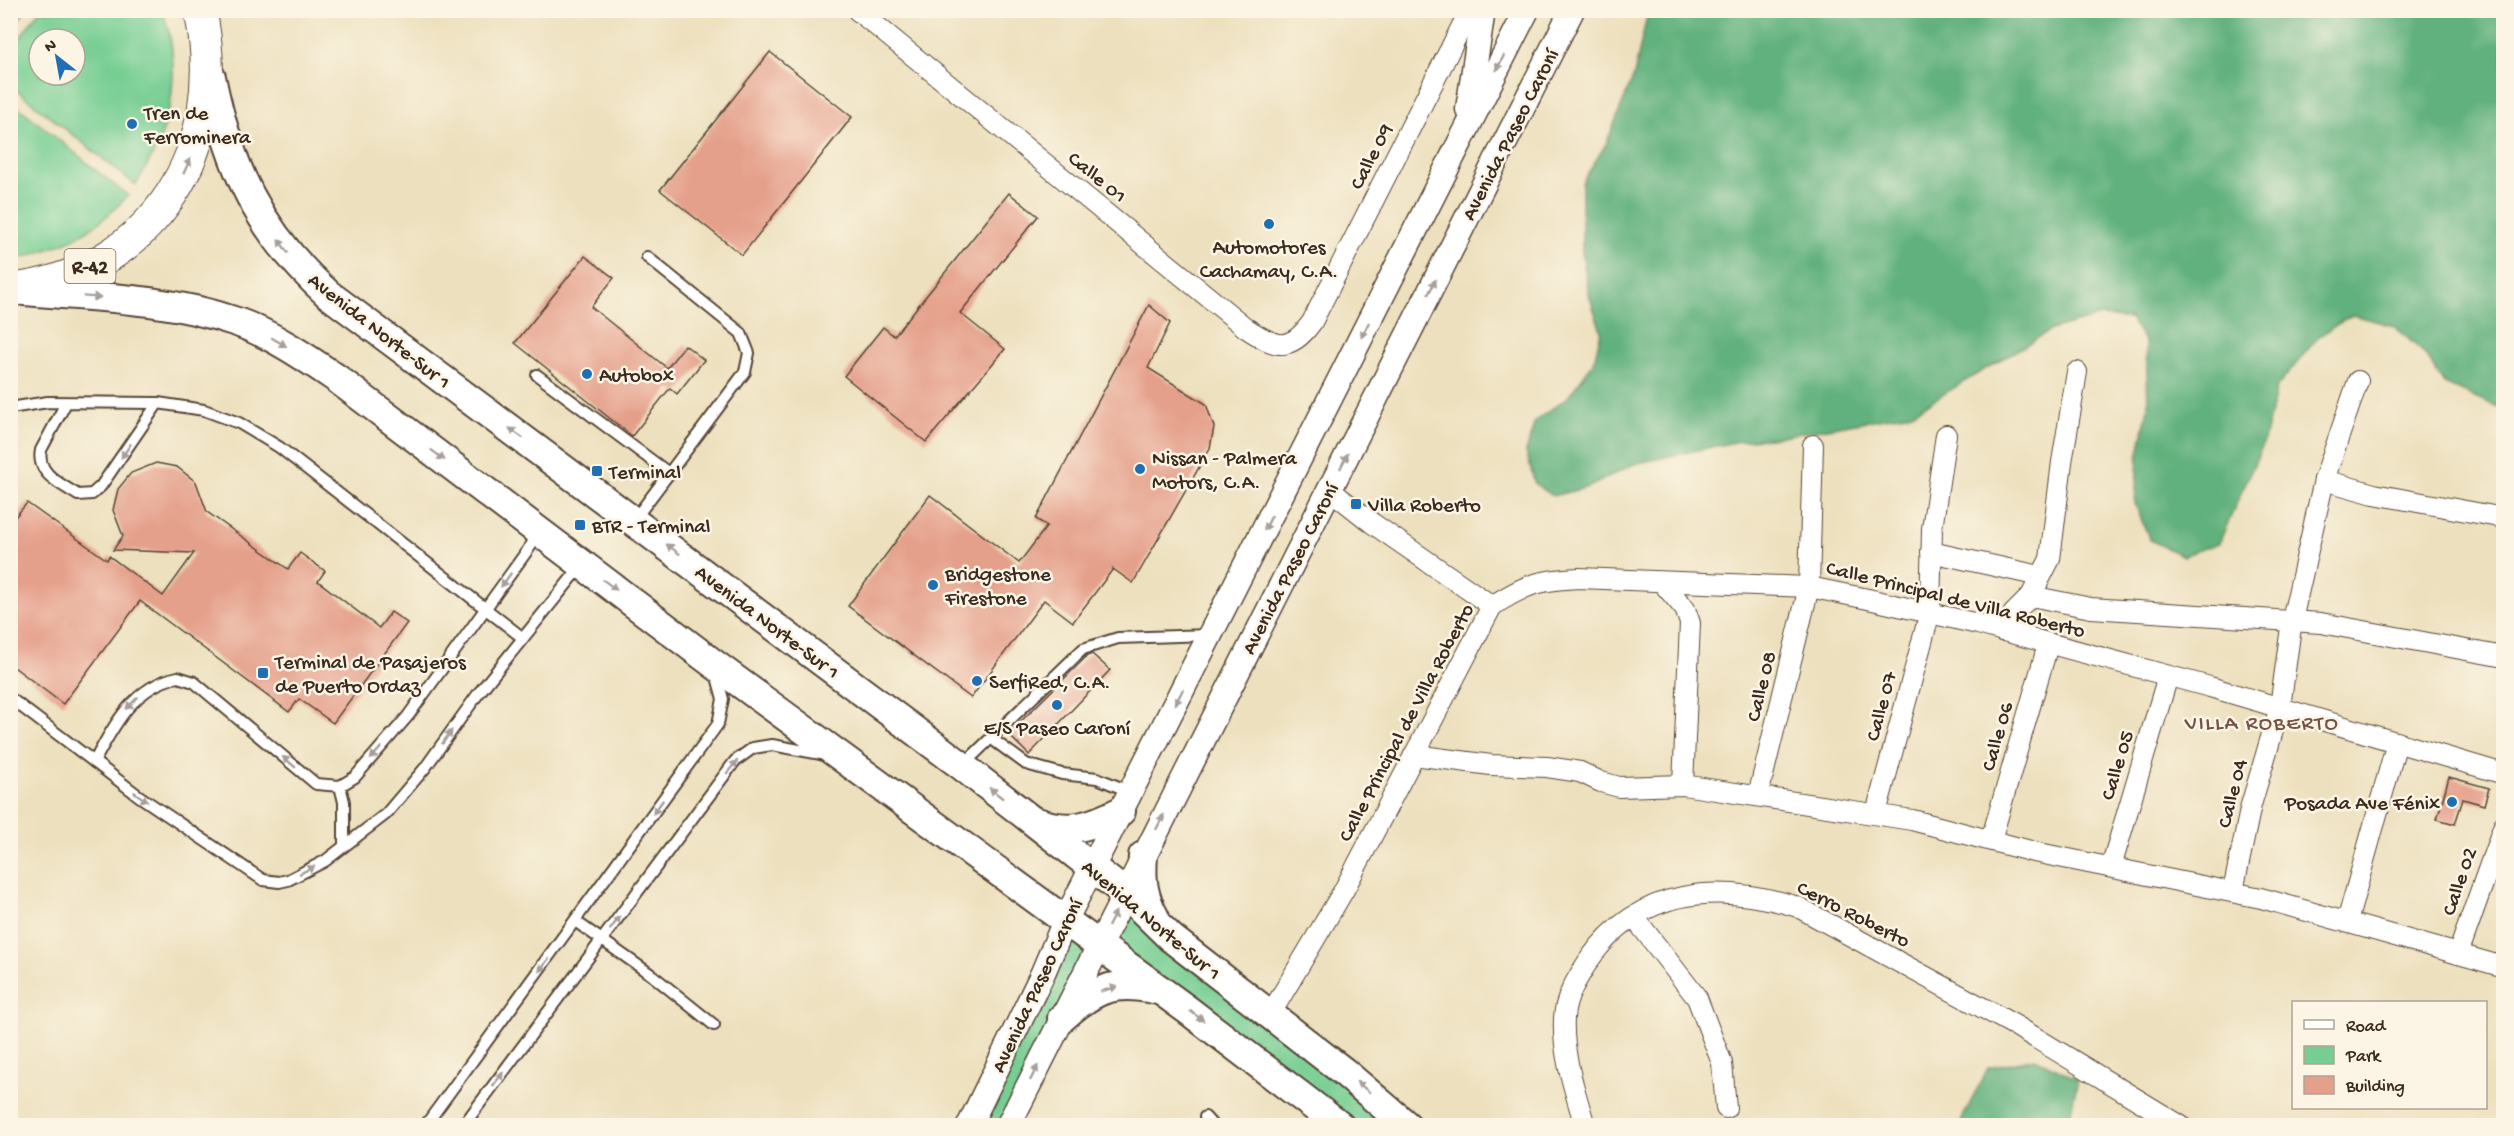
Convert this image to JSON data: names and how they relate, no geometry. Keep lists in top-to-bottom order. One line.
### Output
{"streets":{"main road":["R-42","Avenida Norte-Sur 1"],"street":["Avenida Paseo Caroní","Calle 09","Calle 01","Calle Principal de Villa Roberto","Calle 08","Calle 07","Calle 06","Calle 05","Calle 04","Calle 02","Cerro Roberto"]},"crossings":[["Avenida Paseo Caroní","Avenida Norte-Sur 1"],["Calle 09","Calle 01"],["R-42","Avenida Norte-Sur 1"],["Avenida Norte-Sur 1","Calle Principal de Villa Roberto"],["Calle Principal de Villa Roberto","Calle 08"],["Calle Principal de Villa Roberto","Calle 07"],["Calle Principal de Villa Roberto","Calle 06"],["Calle Principal de Villa Roberto","Calle 05"],["Calle Principal de Villa Roberto","Calle 04"]],"districts":["VILLA ROBERTO"],"places":{"other":["Tren de Ferrominera","Automotores Cachamay, C.A.","Autobox","Nissan - Palmera Motors, C.A.","Bridgestone Firestone","SerfiRed, C.A.","E/S Paseo Caroní","Posada Ave Fénix"],"transit":["Terminal","Villa Roberto","BTR - Terminal","Terminal de Pasajeros de Puerto Ordaz"]},"legend":["Road","Park","Building"],"north":"top left"}
